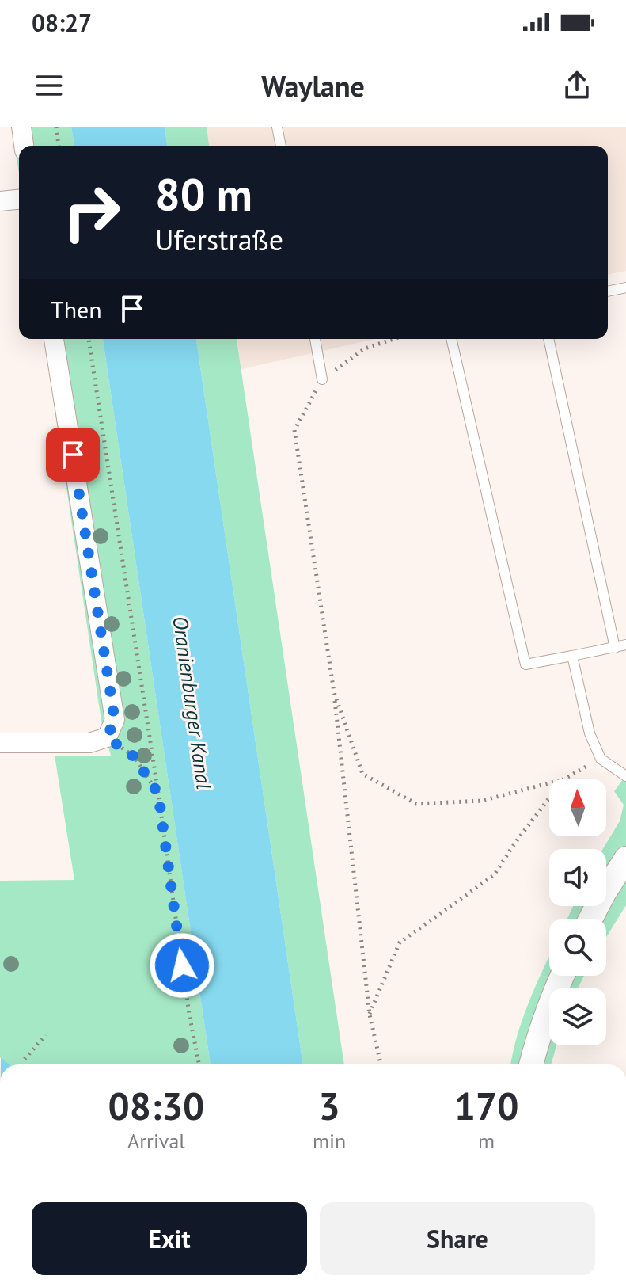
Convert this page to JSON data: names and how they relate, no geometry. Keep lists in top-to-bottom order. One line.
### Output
{"water":["Oranienburger Kanal"],"north":"top","page":{"status":"08:27","header":"Waylane","turn":["80 m","Uferstraße"],"then":"Then","eta":["08:30","Arrival","3","min","170","m"],"buttons":["Exit","Share"]}}
